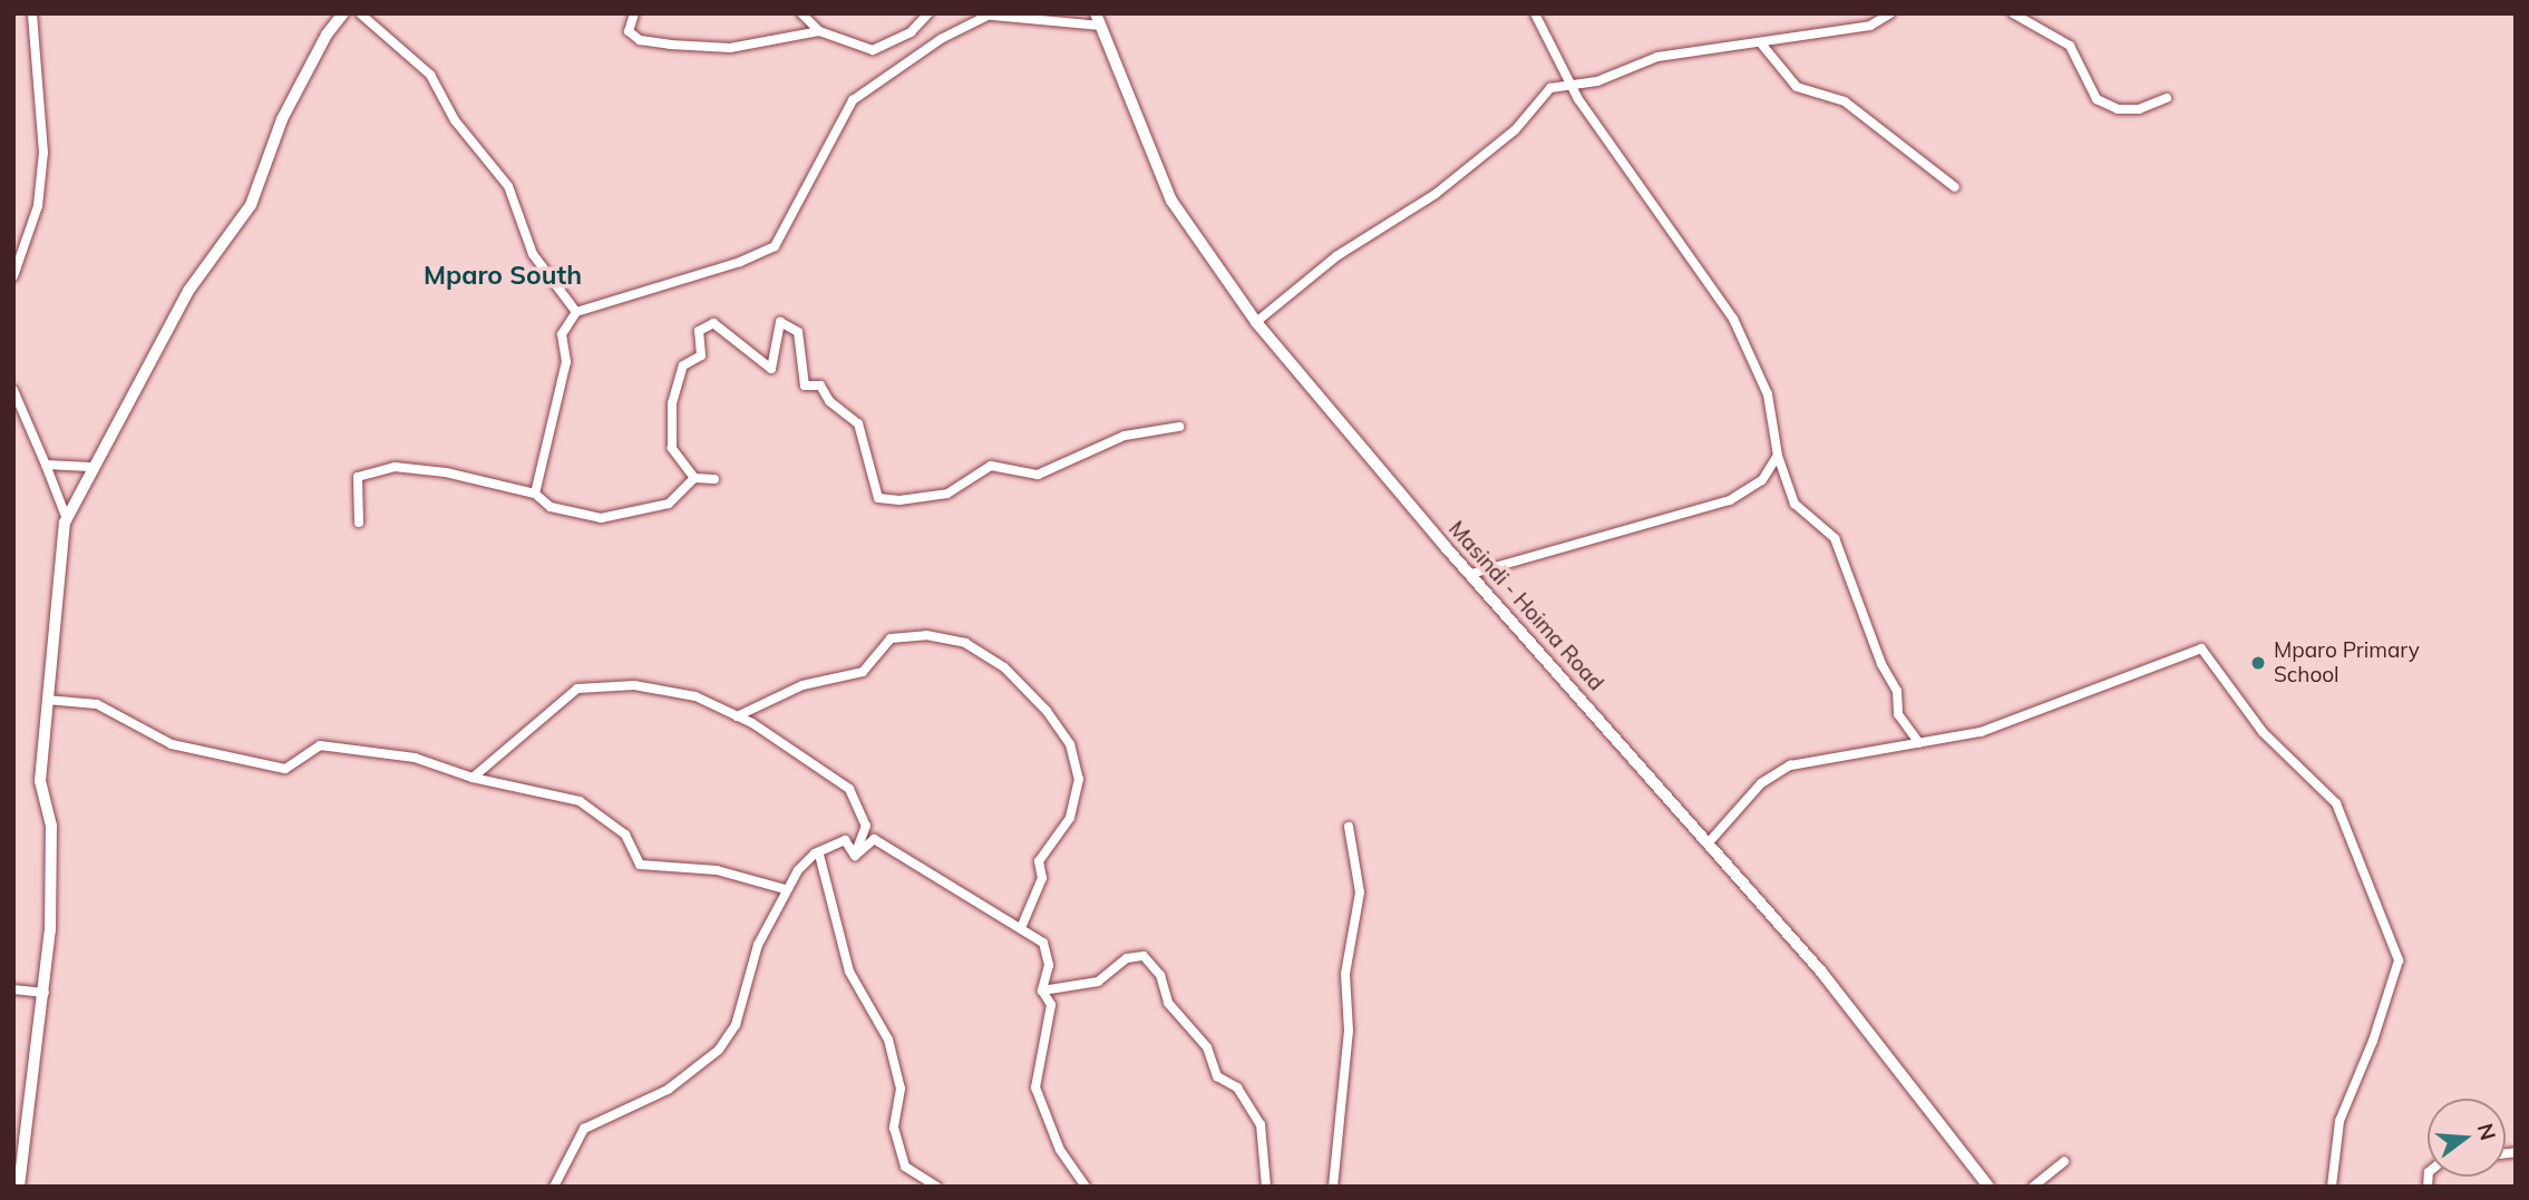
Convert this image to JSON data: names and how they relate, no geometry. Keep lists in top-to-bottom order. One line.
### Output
{"streets":{"main road":["Masindi - Hoima Road"]},"districts":["Mparo South"],"places":["Mparo Primary School"],"north":"right"}
